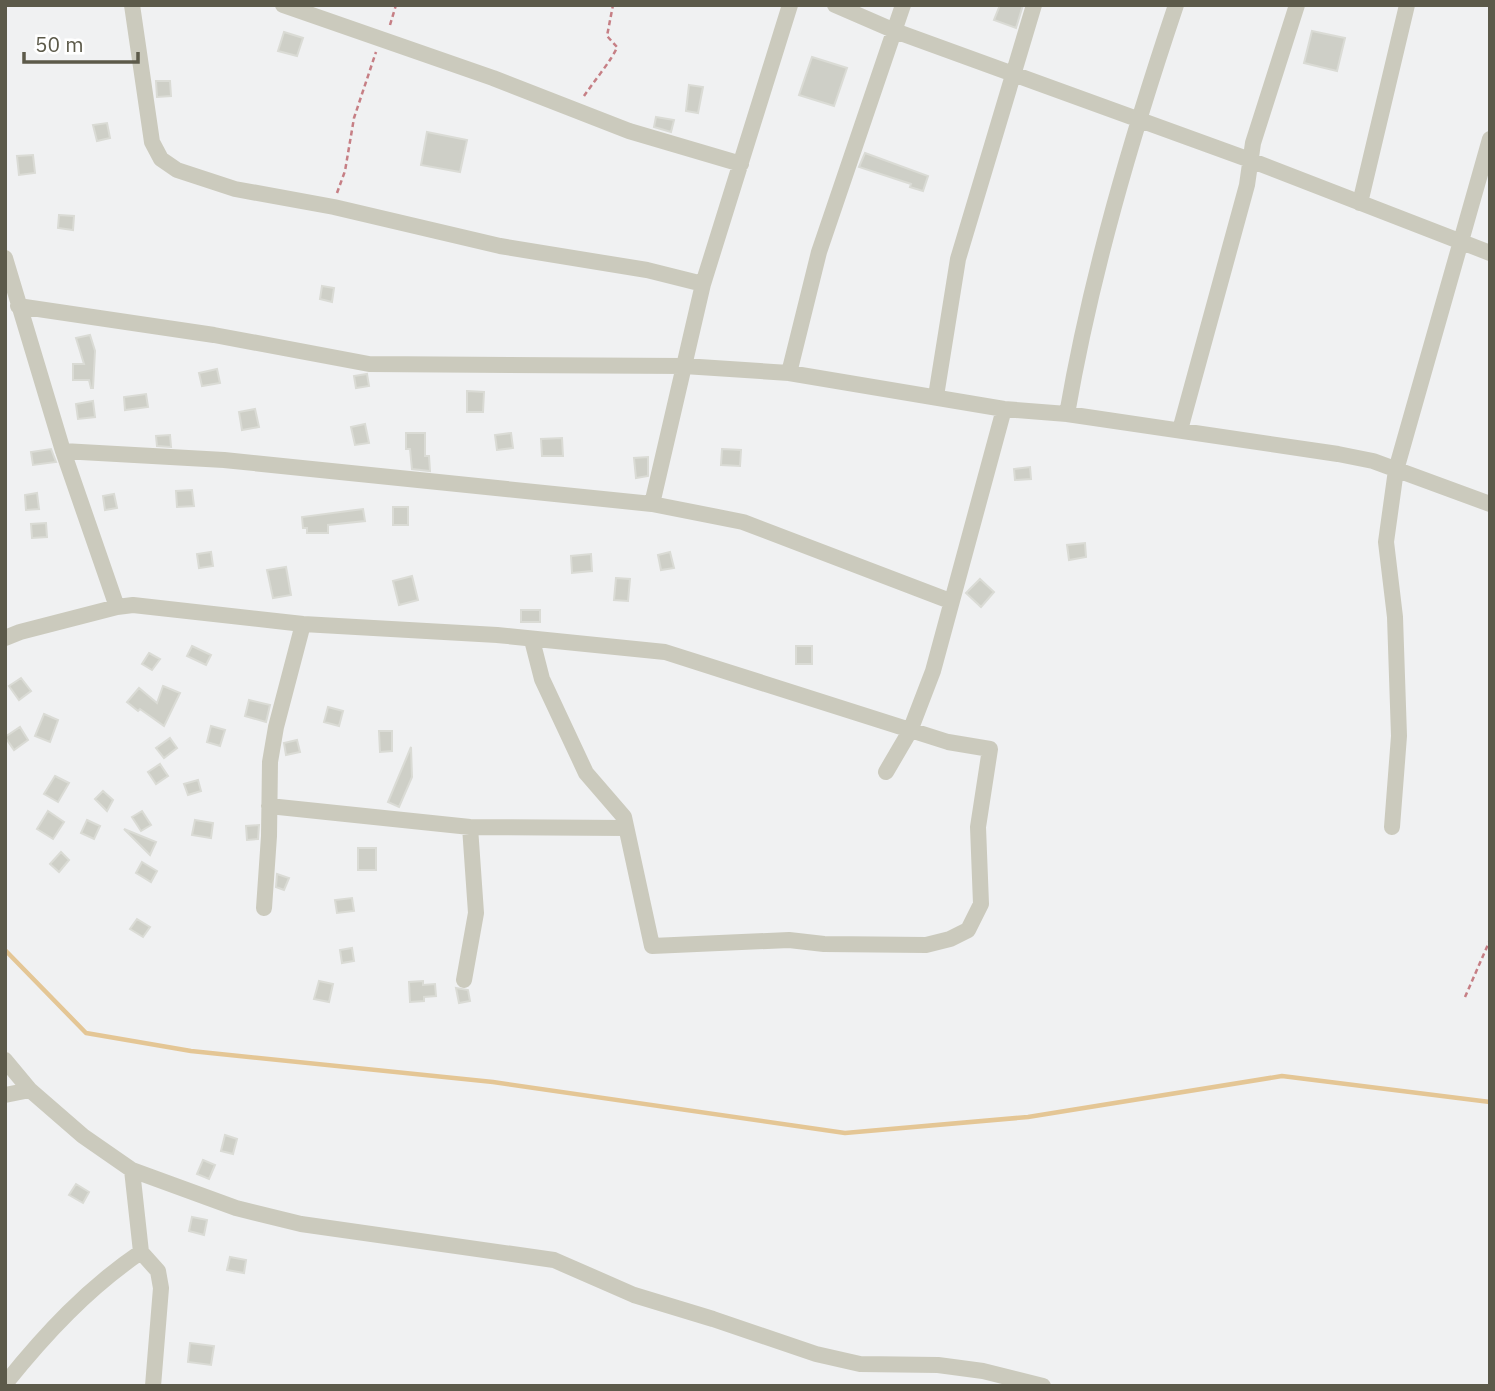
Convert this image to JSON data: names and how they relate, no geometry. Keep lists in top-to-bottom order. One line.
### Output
{"scale_bar":"50 m"}
